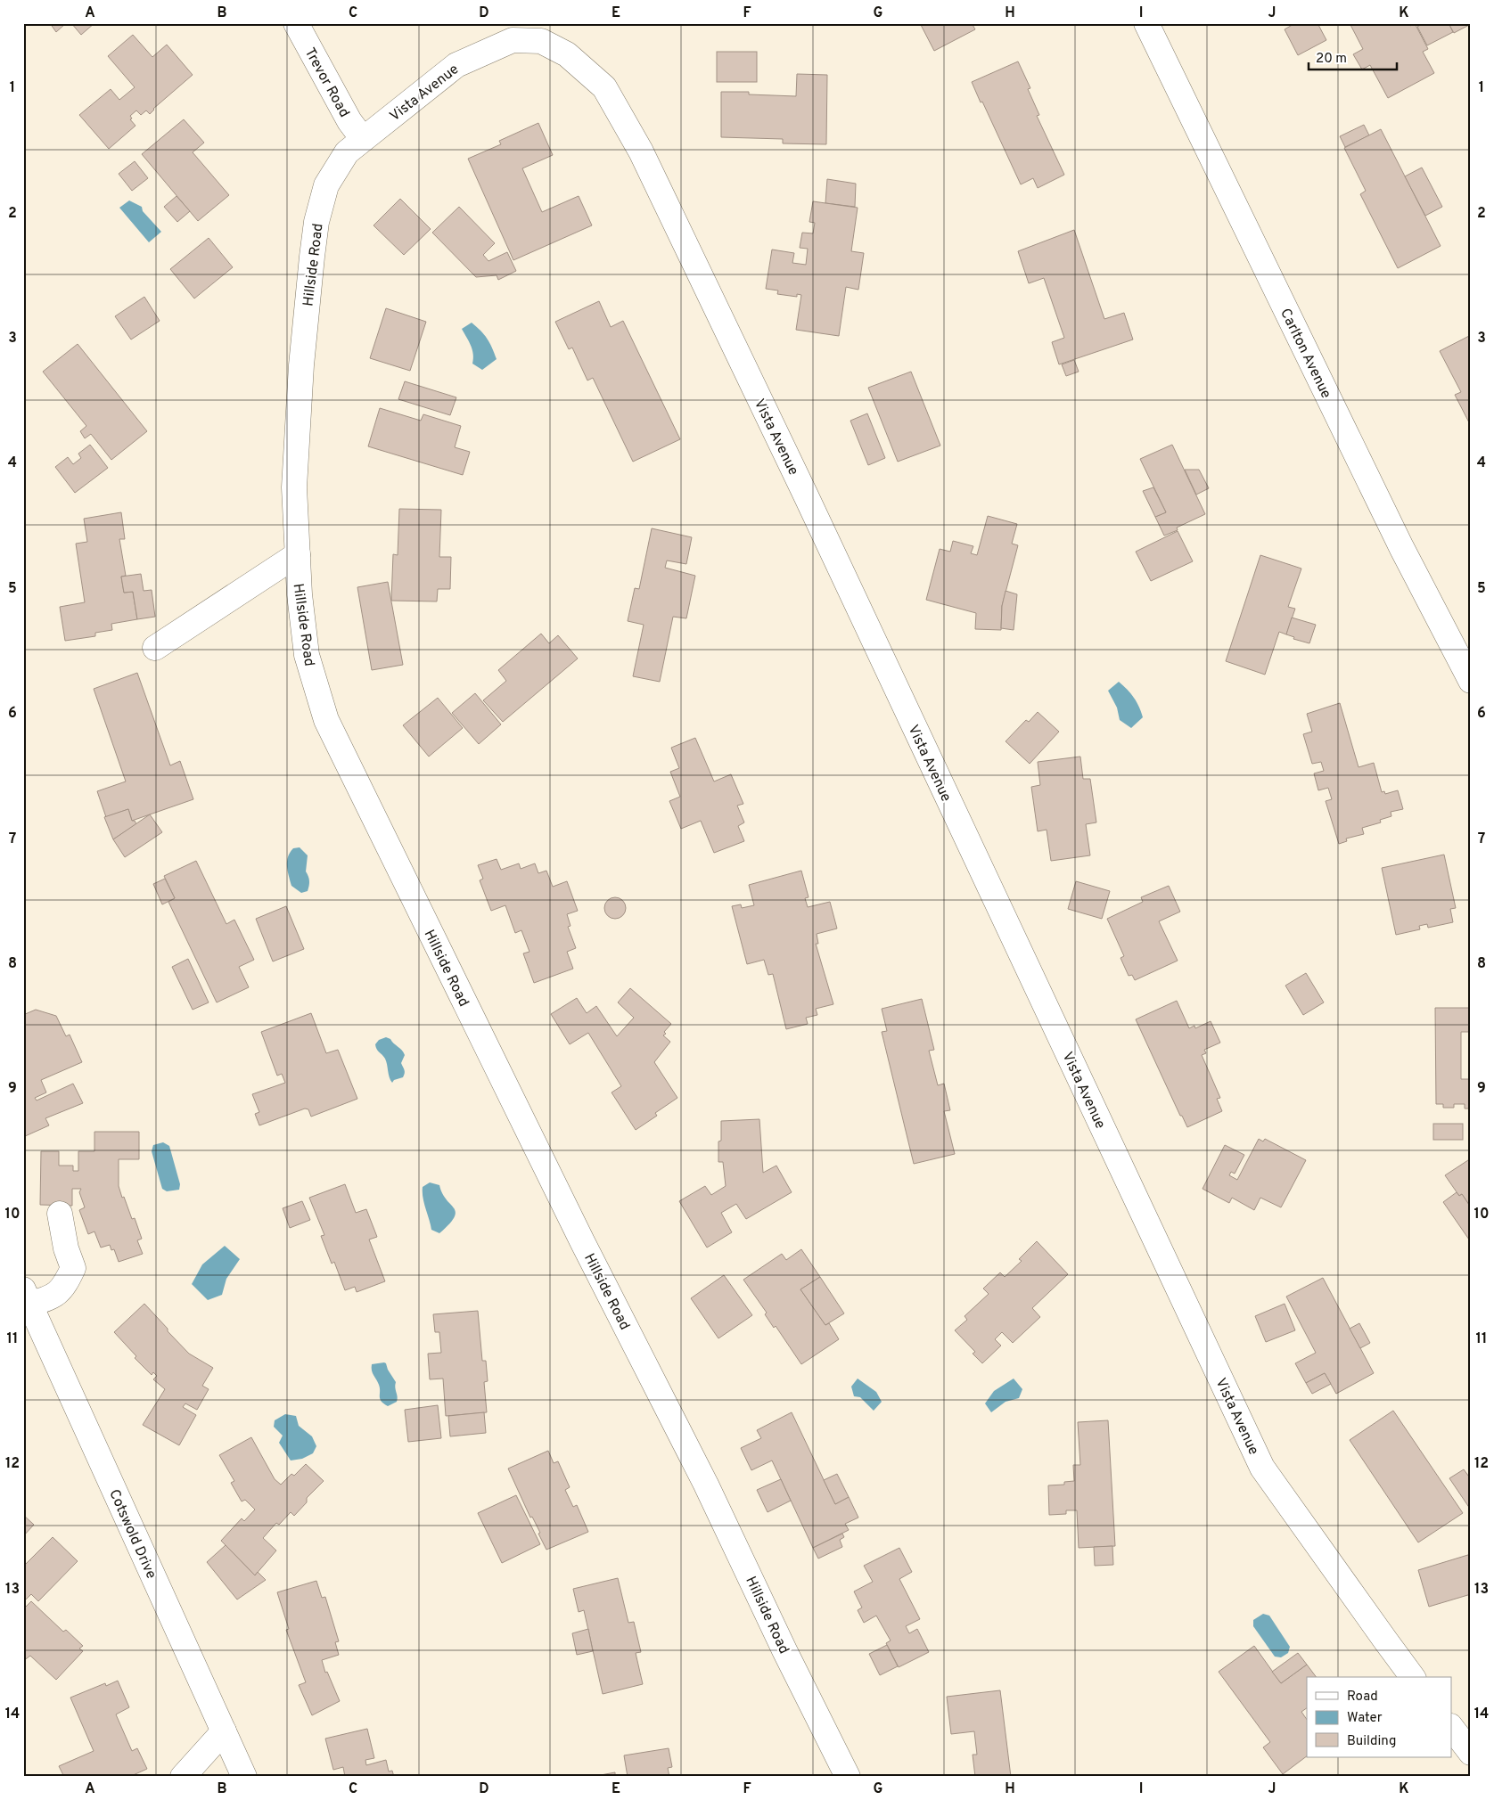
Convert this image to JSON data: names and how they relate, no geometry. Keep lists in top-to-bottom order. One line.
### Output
{"streets":{"street":["Trevor Road","Vista Avenue","Hillside Road","Carlton Avenue","Cotswold Drive"]},"crossings":[["Trevor Road","Vista Avenue"],["Trevor Road","Hillside Road"],["Vista Avenue","Hillside Road"]],"legend":["Road","Water","Building"],"scale_bar":"20 m","grid":{"columns":["A","B","C","D","E","F","G","H","I","J","K"],"rows":["1","2","3","4","5","6","7","8","9","10","11","12","13","14"]}}
